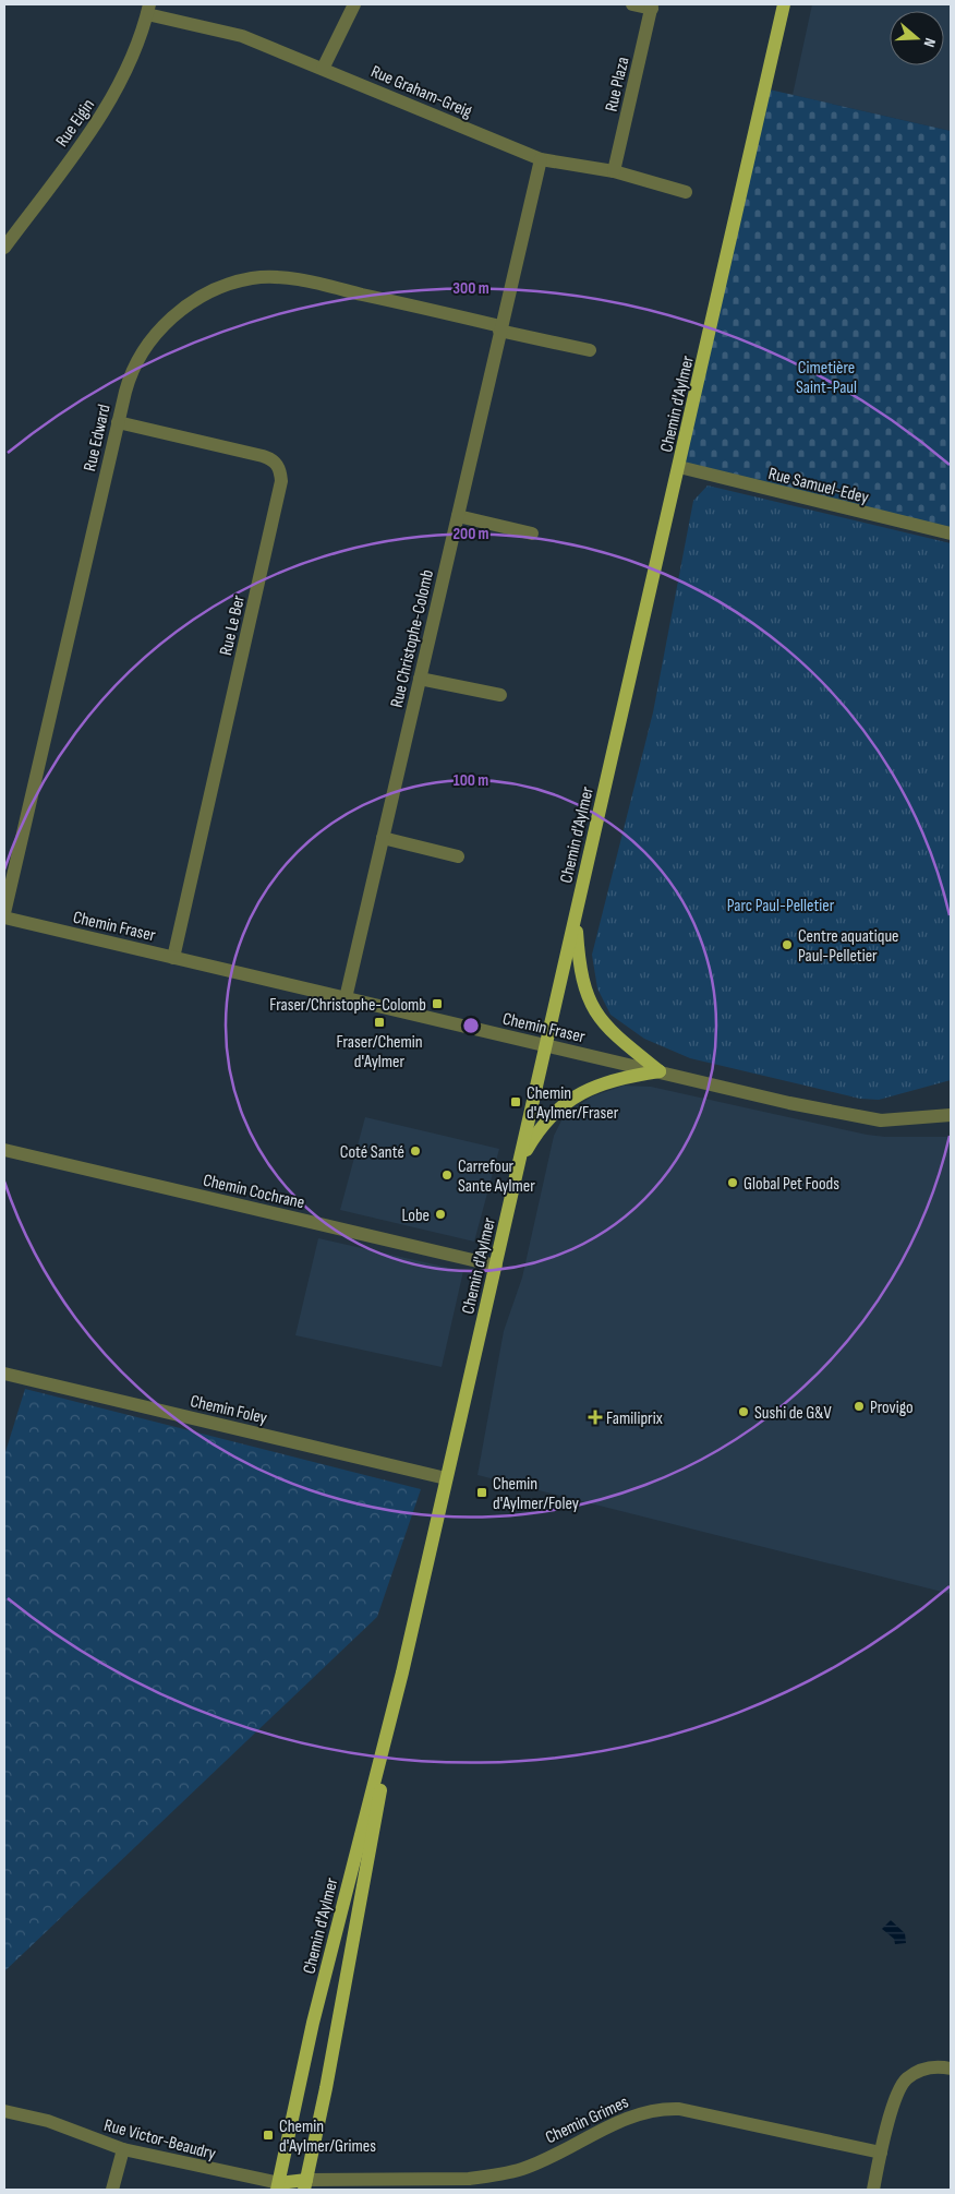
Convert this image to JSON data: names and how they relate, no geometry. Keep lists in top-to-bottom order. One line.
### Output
{"streets":{"main road":["Chemin d'Aylmer"],"street":["Rue Plaza","Rue Graham-Greig","Rue Elgin","Rue Edward","Rue Samuel-Edey","Rue Le Ber","Rue Christophe-Colomb","Chemin Fraser","Chemin Cochrane","Chemin Foley","Chemin Grimes","Rue Victor-Beaudry"]},"crossings":[["Rue Plaza","Rue Graham-Greig"],["Rue Graham-Greig","Rue Elgin"],["Rue Graham-Greig","Rue Christophe-Colomb"],["Chemin d'Aylmer","Rue Samuel-Edey"],["Chemin d'Aylmer","Chemin Fraser"],["Chemin d'Aylmer","Chemin Cochrane"],["Chemin d'Aylmer","Chemin Foley"],["Chemin d'Aylmer","Chemin Grimes"],["Chemin d'Aylmer","Rue Victor-Beaudry"],["Rue Edward","Rue Le Ber"],["Rue Edward","Rue Christophe-Colomb"],["Rue Le Ber","Chemin Fraser"],["Rue Christophe-Colomb","Chemin Fraser"]],"parks":["Cimetière Saint-Paul","Parc Paul-Pelletier"],"places":{"other":["Centre aquatique Paul-Pelletier","Coté Santé","Carrefour Sante Aylmer","Global Pet Foods","Lobe","Provigo","Sushi de G&V"],"transit":["Fraser/Christophe-Colomb","Fraser/Chemin d'Aylmer","Chemin d'Aylmer/Fraser","Chemin d'Aylmer/Foley","Chemin d'Aylmer/Grimes"],"health":["Familiprix"]},"north":"right","rings":["300 m","200 m","100 m"]}
